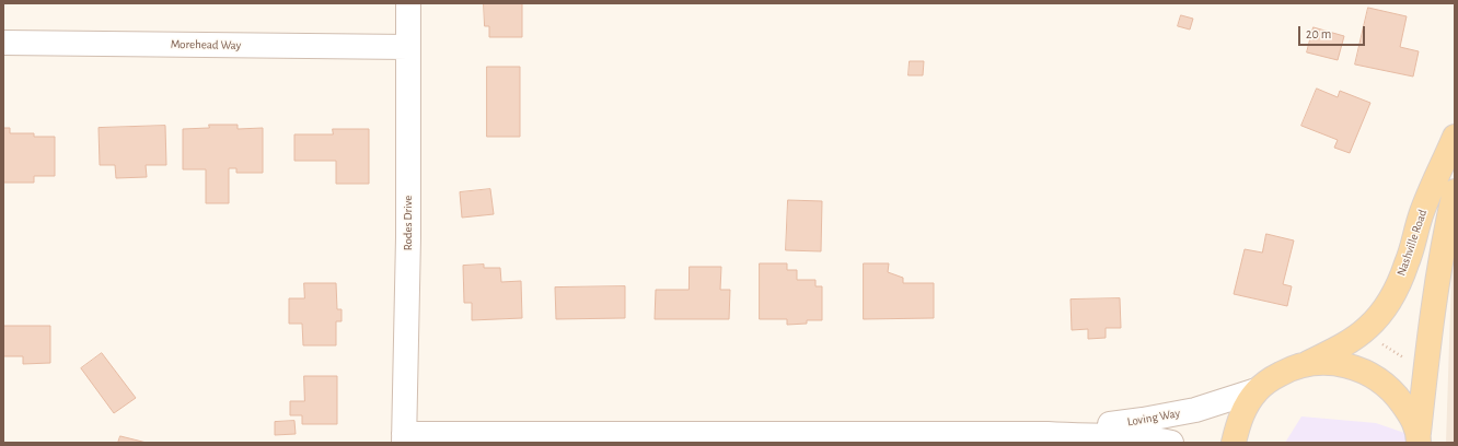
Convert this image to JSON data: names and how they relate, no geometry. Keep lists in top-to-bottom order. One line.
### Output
{"streets":{"main road":["Nashville Road"],"street":["Morehead Way","Rodes Drive","Loving Way"]},"crossings":[["Morehead Way","Rodes Drive"],["Rodes Drive","Loving Way"],["Nashville Road","Loving Way"]],"scale_bar":"20 m"}
